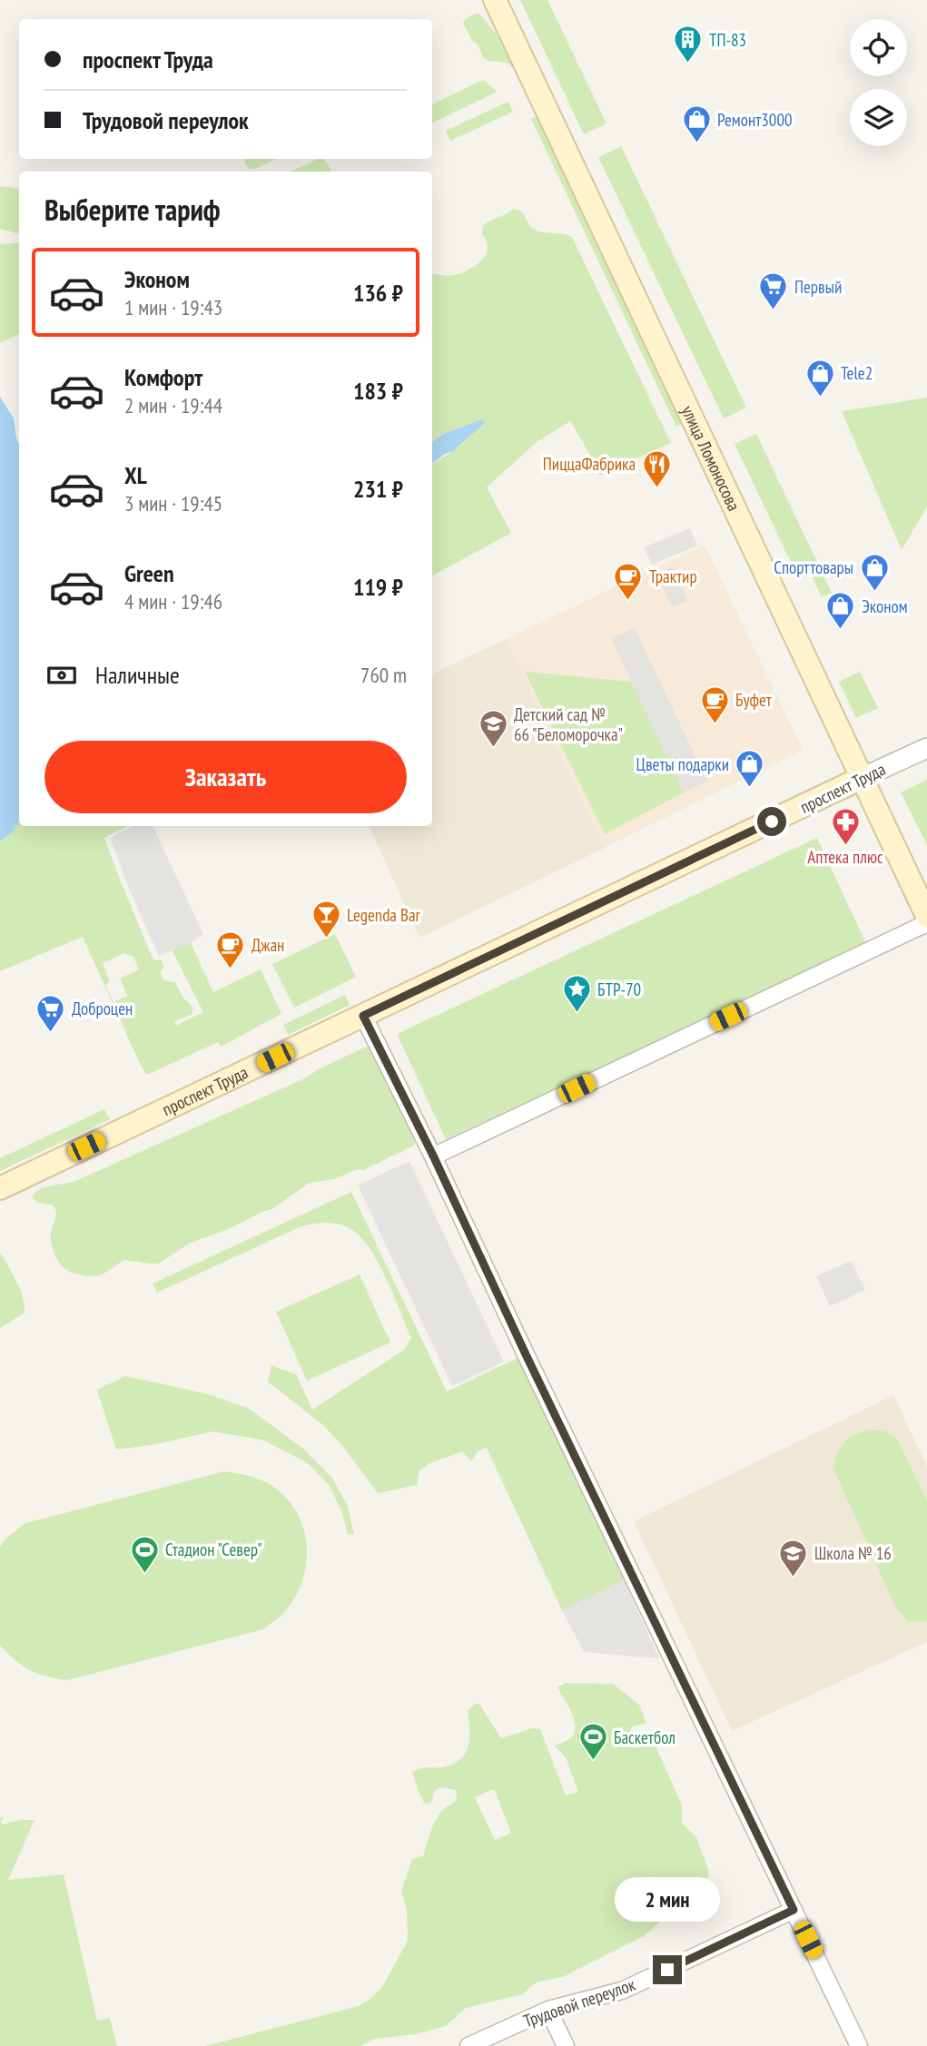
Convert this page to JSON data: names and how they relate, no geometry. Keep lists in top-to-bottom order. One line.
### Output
{"streets":{"main road":["улица Ломоносова","проспект Труда"],"street":["Трудовой переулок"]},"crossings":[["улица Ломоносова","проспект Труда"]],"places":{"building":["ТП-83"],"shop":["Ремонт3000","Tele2","Спорттовары","Эконом","Цветы подарки"],"supermarket":["Первый","Доброцен"],"restaurant":["ПиццаФабрика"],"cafe":["Трактир","Буфет","Джан"],"school or university":["Детский сад № 66 \"Беломорочка\"","Школа № 16"],"pharmacy":["Аптека плюс"],"bar":["Legenda Bar"],"place":["БТР-70"],"sports":["Стадион \"Север\"","Баскетбол"]},"page":{"banner":["проспект Труда","Трудовой переулок"],"heading":"Выберите тариф","list":[{"name":"Эконом","note":"1 мин · 19:43","value":"136 ₽"},{"name":"Комфорт","note":"2 мин · 19:44","value":"183 ₽"},{"name":"XL","note":"3 мин · 19:45","value":"231 ₽"},{"name":"Green","note":"4 мин · 19:46","value":"119 ₽"}],"pay":["Наличные","760 m"],"buttons":"Заказать","bubble":"2 мин"}}
